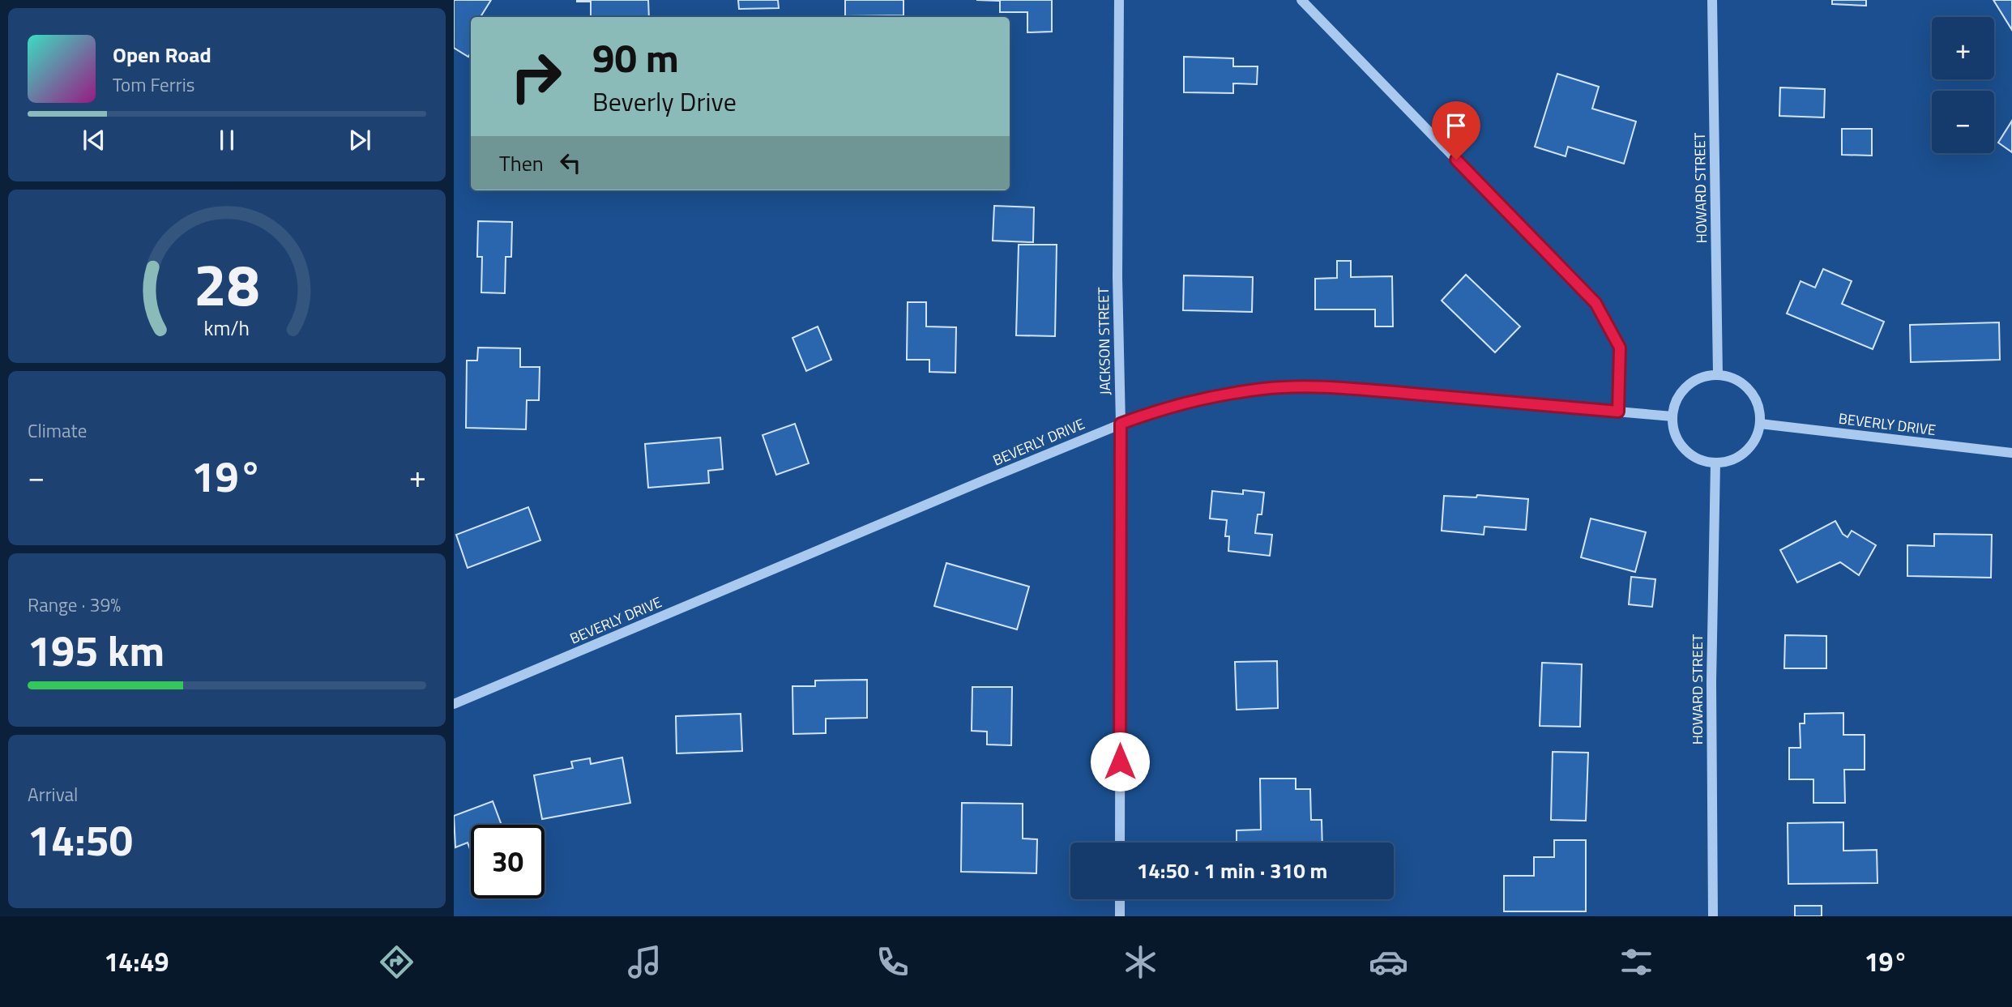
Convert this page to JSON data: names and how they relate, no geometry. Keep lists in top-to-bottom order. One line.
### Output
{"streets":{"street":["HOWARD STREET","JACKSON STREET","BEVERLY DRIVE"]},"crossings":[["HOWARD STREET","BEVERLY DRIVE"],["JACKSON STREET","BEVERLY DRIVE"]],"page":{"map_buttons":["+","−"],"turn":["90 m","Beverly Drive"],"song":["Open Road","Tom Ferris"],"then":"Then","tile":["Climate",["Range · 39%","195 km"],["Arrival","14:50"]],"heat":["−","19°","+"],"limit":"30","trip":"14:50 · 1 min · 310 m","tabs":["14:49","19°"],"gauge":["28","km/h"]}}
